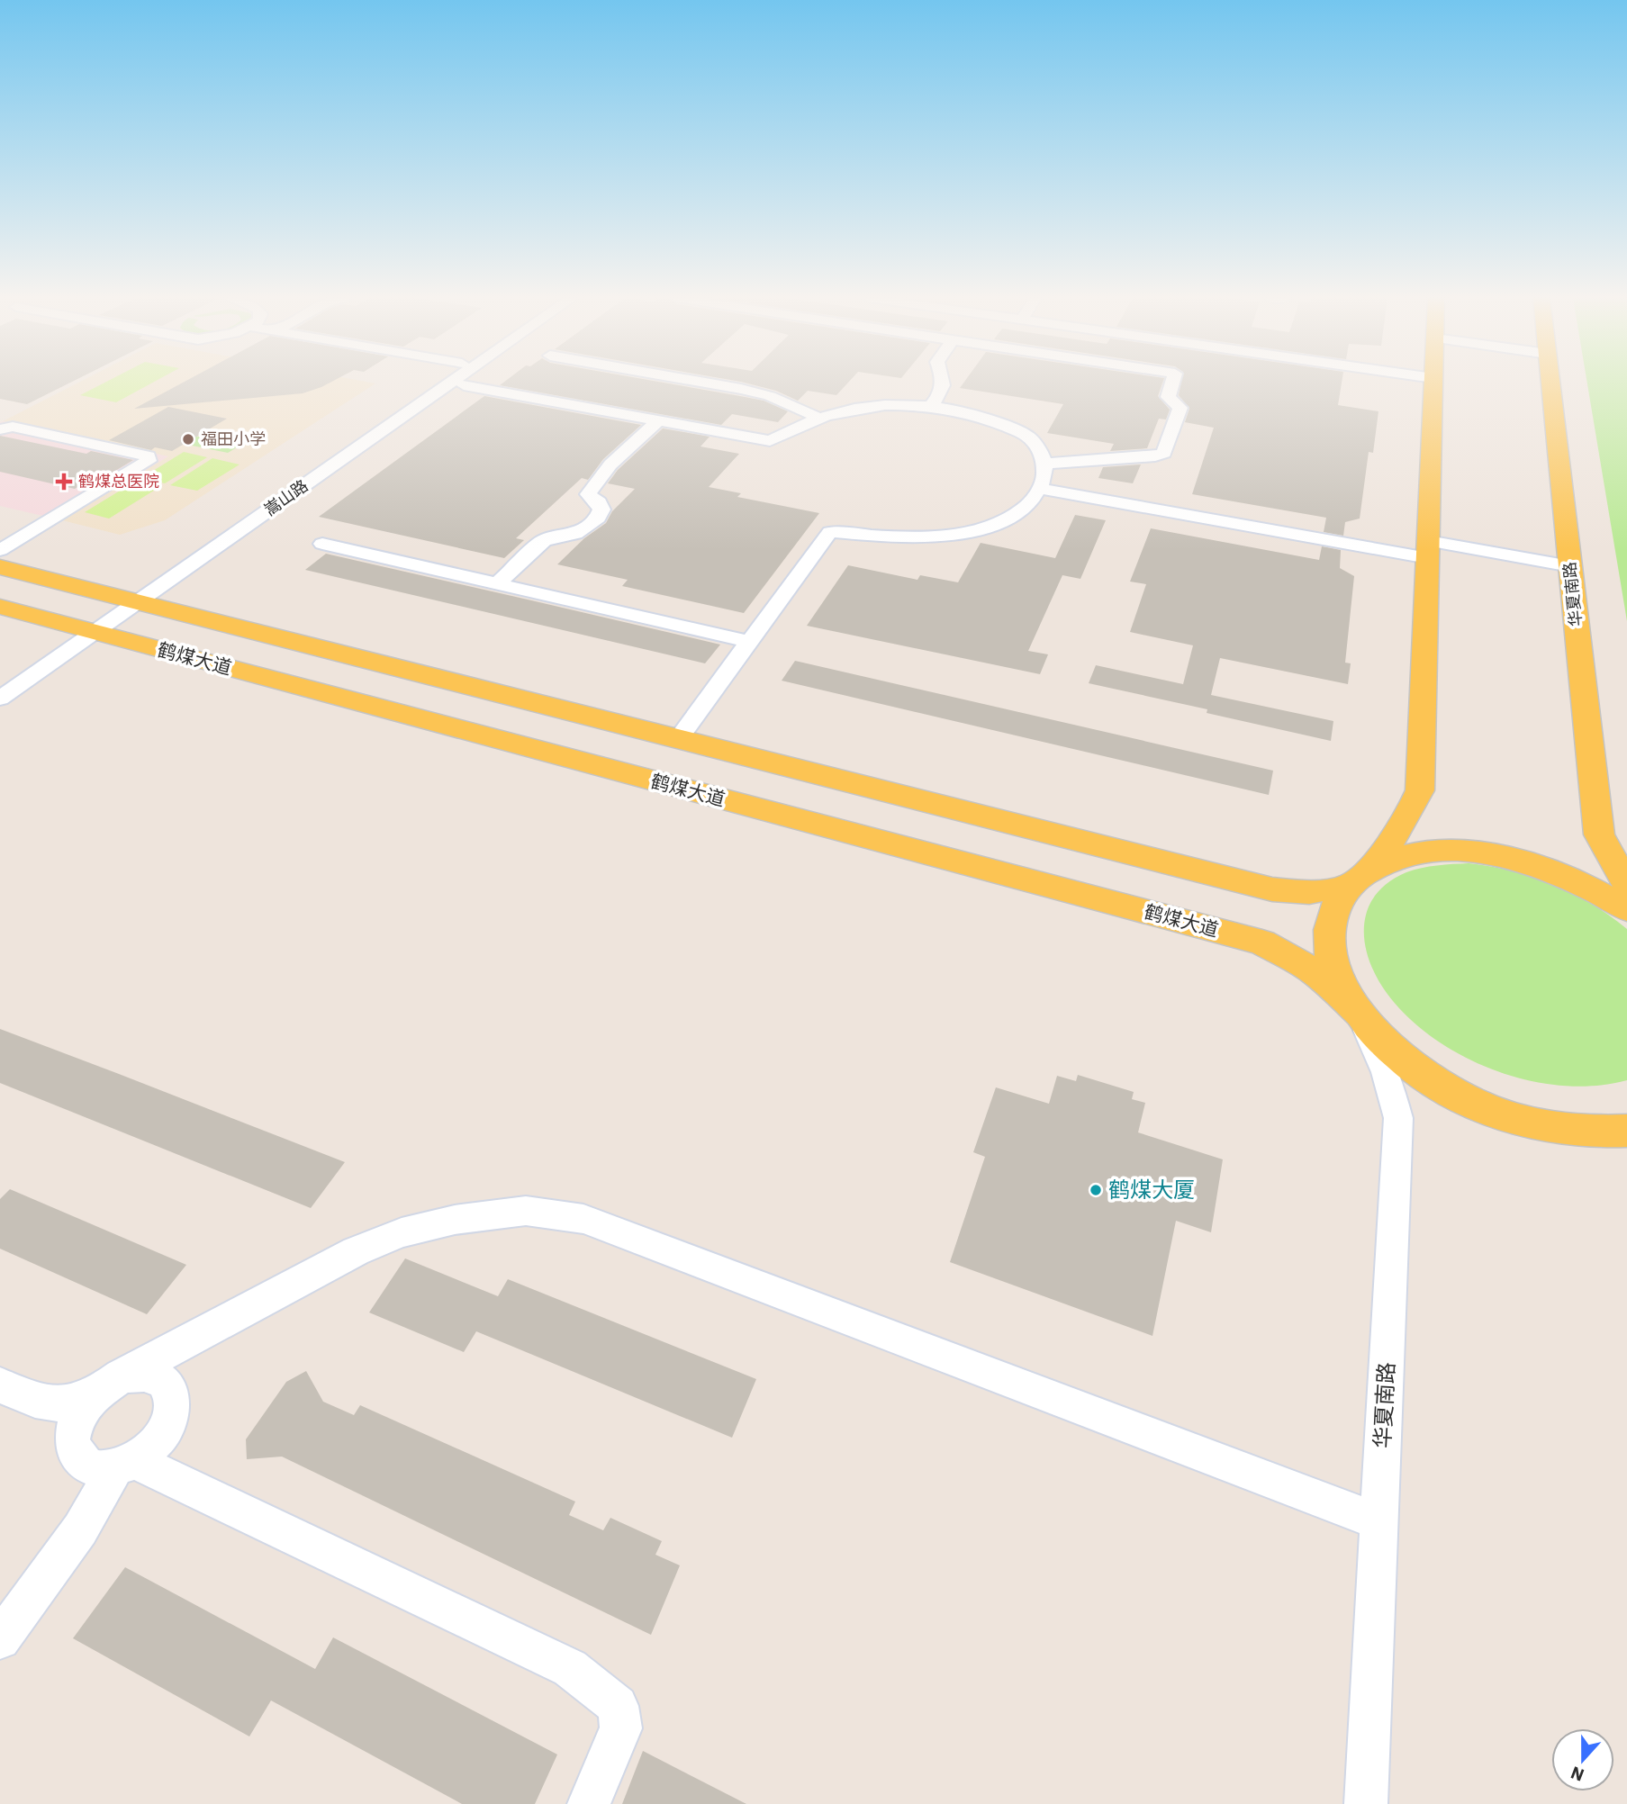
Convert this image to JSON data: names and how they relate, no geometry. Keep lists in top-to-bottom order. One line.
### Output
{"streets":{"main road":["华夏南路","鹤煤大道"],"street":["嵩山路"]},"crossings":[["嵩山路","鹤煤大道"],["华夏南路","鹤煤大道"]],"places":{"other":["福田小学","鹤煤大厦"],"health":["鹤煤总医院"]},"north":"bottom"}
